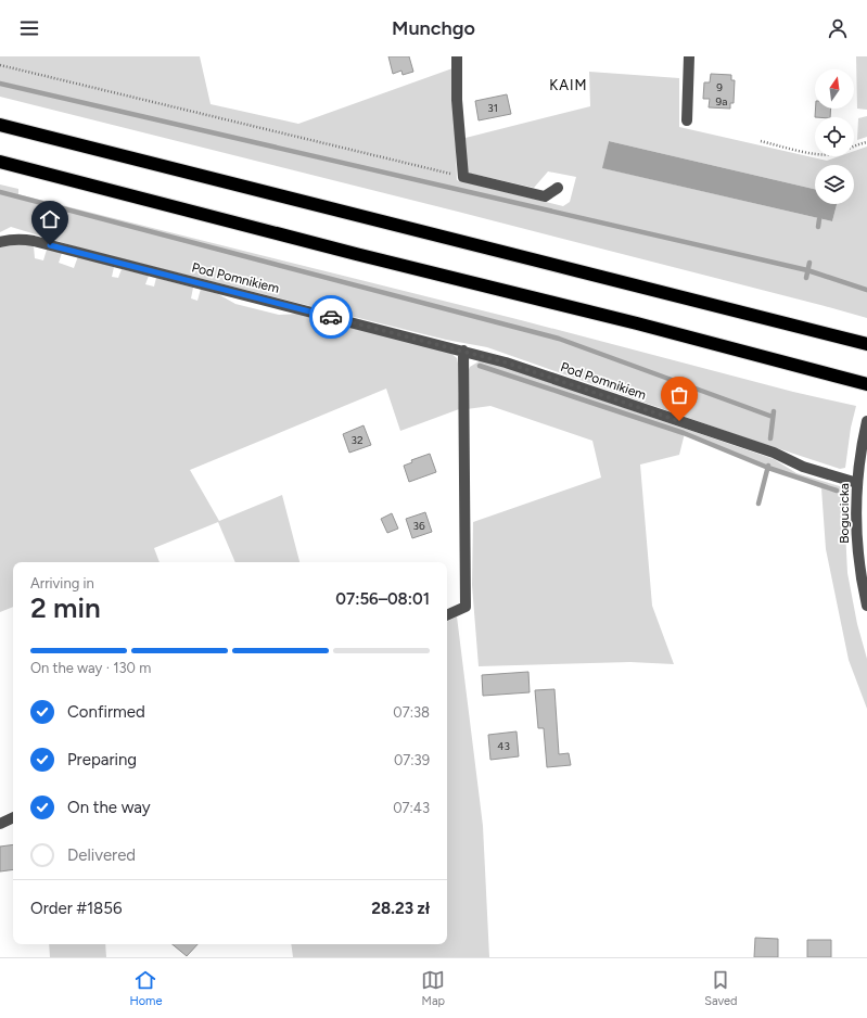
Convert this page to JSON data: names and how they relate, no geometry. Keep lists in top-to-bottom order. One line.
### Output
{"streets":{"street":["Pod Pomnikiem","Bogucicka"]},"crossings":[["Pod Pomnikiem","Bogucicka"]],"districts":["KAIM"],"house_numbers":["9","9a","31","32","36","43"],"north":"top","page":{"header":"Munchgo","heading":["2 min","Arriving in","07:56–08:01"],"panel":["Order #1856","28.23 zł"],"bar":"On the way · 130 m","list":[["Confirmed","07:38"],["Preparing","07:39"],["On the way","07:43"],"Delivered"],"tabs":["Home","Map","Saved"]}}
